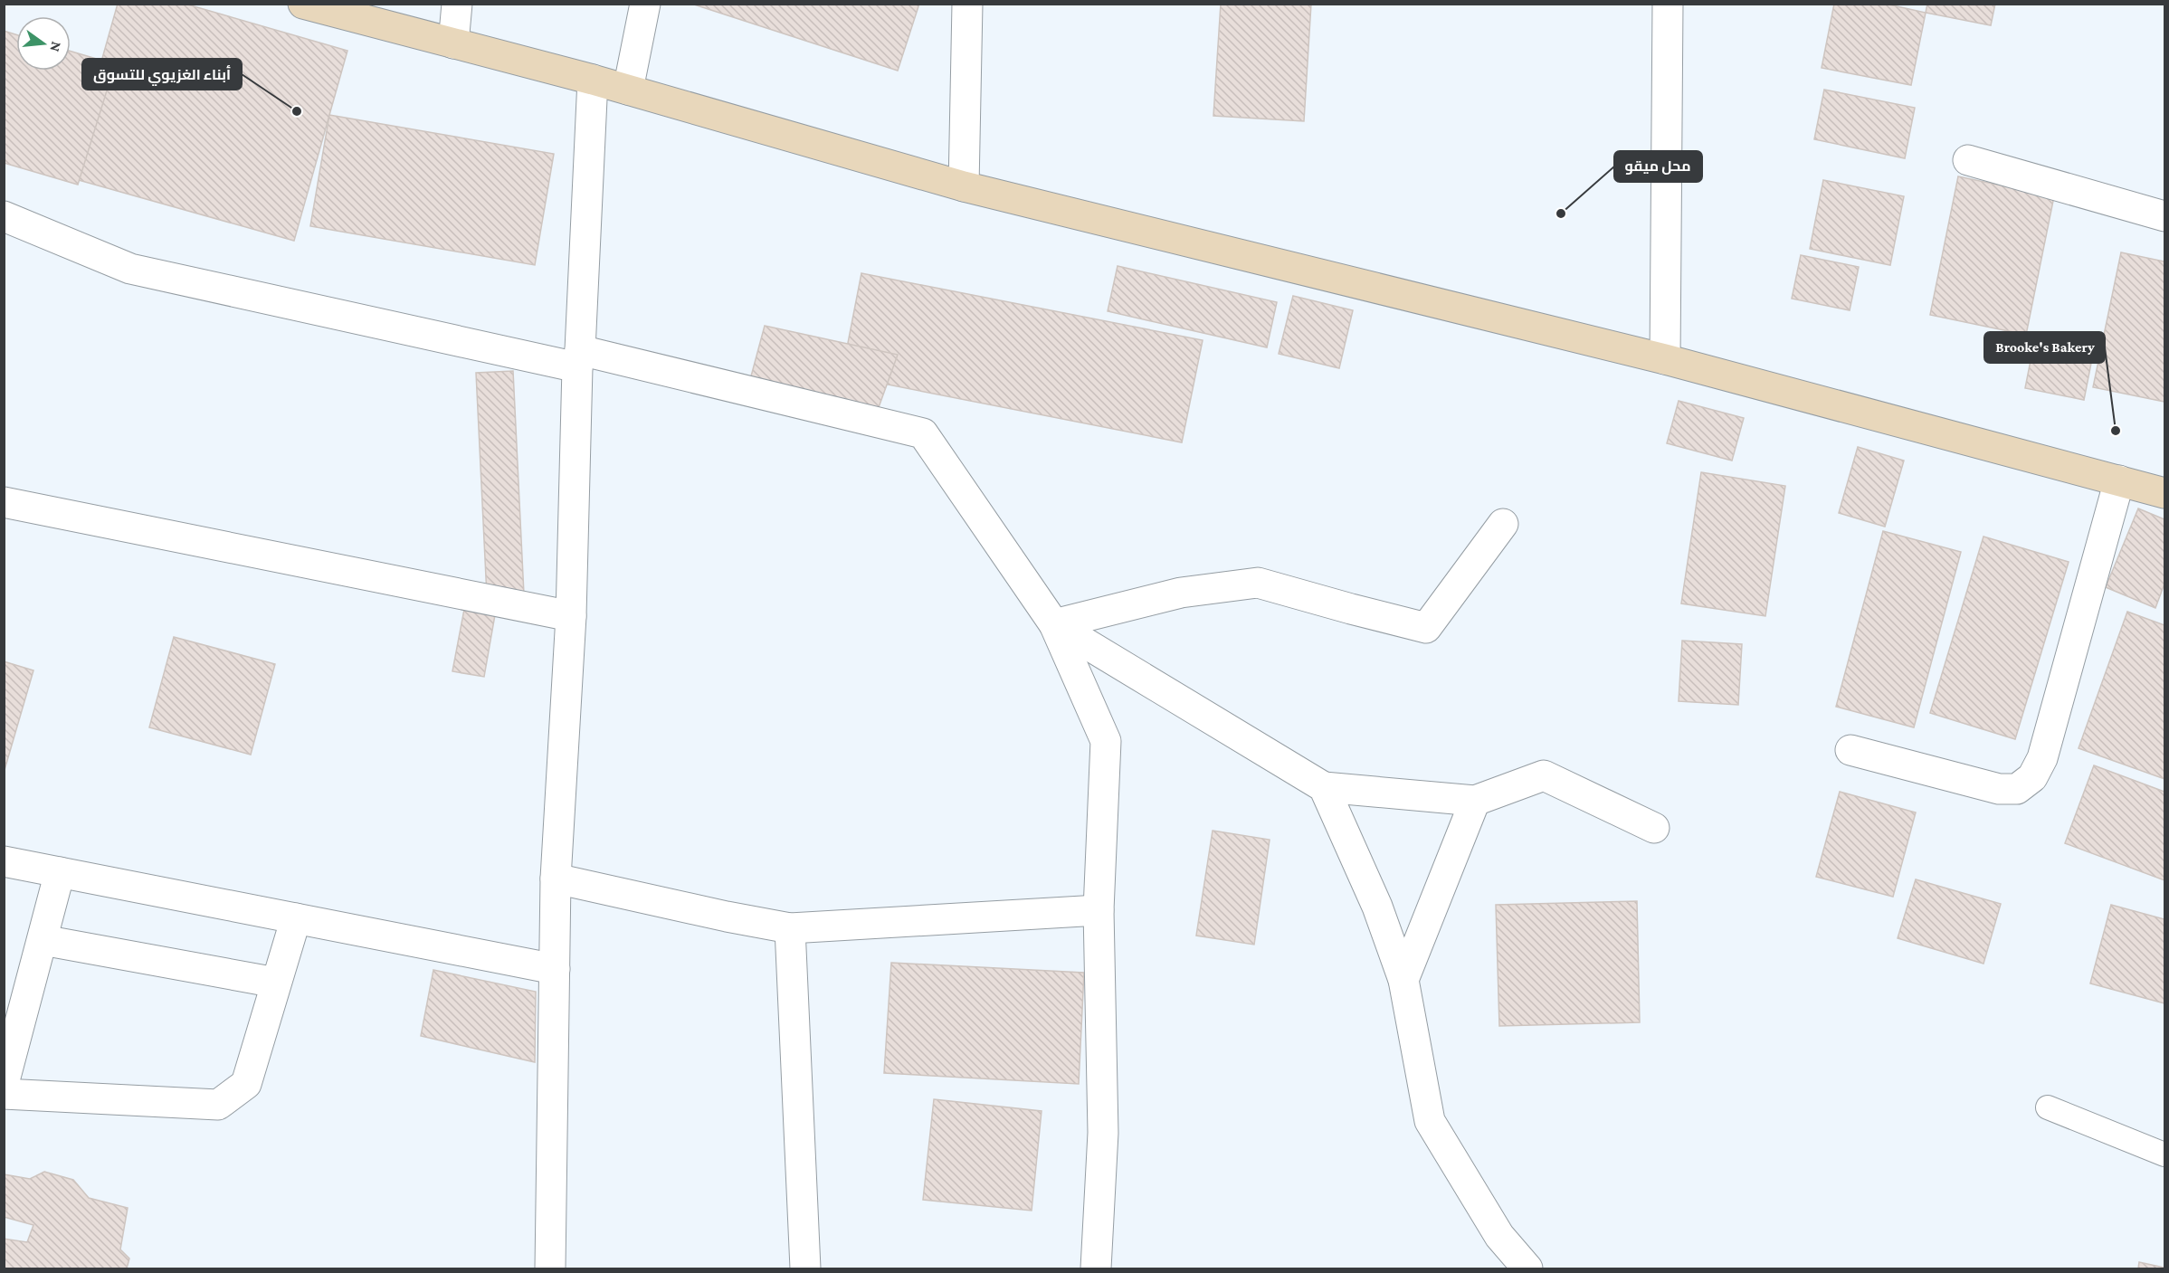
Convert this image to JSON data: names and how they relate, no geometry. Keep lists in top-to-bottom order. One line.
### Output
{"places":["أبناء الغزيوي للتسوق","محل ميقو","Brooke's Bakery"],"north":"right"}
